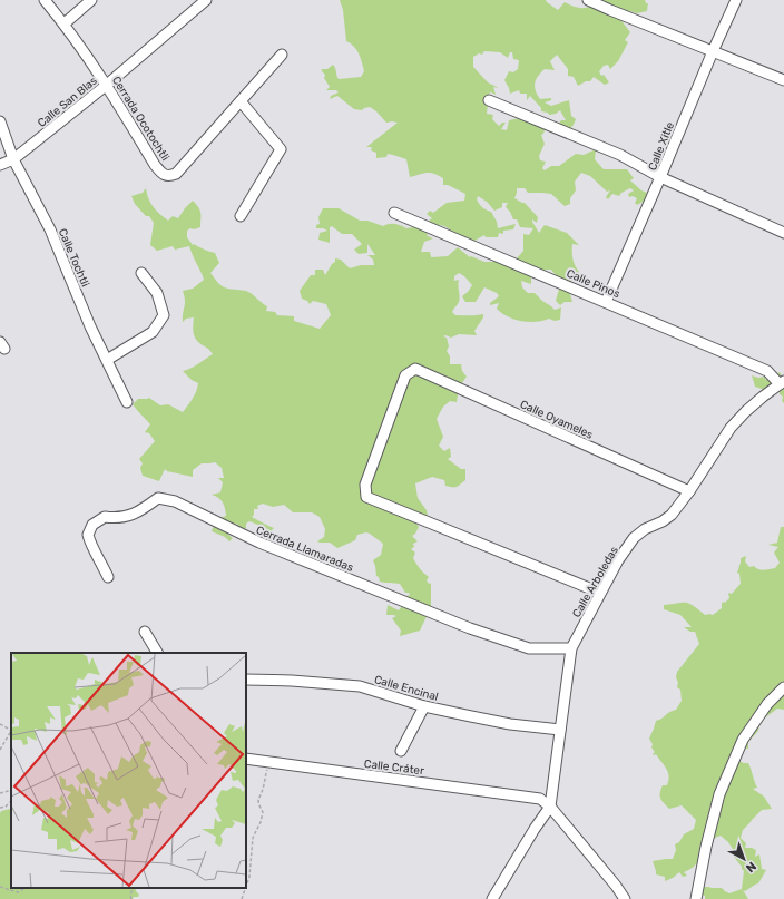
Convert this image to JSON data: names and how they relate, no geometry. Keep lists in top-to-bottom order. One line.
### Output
{"streets":{"street":["Calle San Blas","Cerrada Ocotochtli","Calle Xitle","Calle Tochtli","Calle Pinos","Calle Oyameles","Cerrada Llamaradas","Calle Arboledas","Calle Encinal","Calle Cráter"]},"crossings":[["Calle San Blas","Cerrada Ocotochtli"],["Calle San Blas","Calle Tochtli"],["Calle Xitle","Calle Pinos"],["Calle Pinos","Calle Arboledas"],["Calle Oyameles","Calle Arboledas"],["Cerrada Llamaradas","Calle Arboledas"],["Calle Arboledas","Calle Encinal"],["Calle Arboledas","Calle Cráter"]],"north":"bottom right"}
